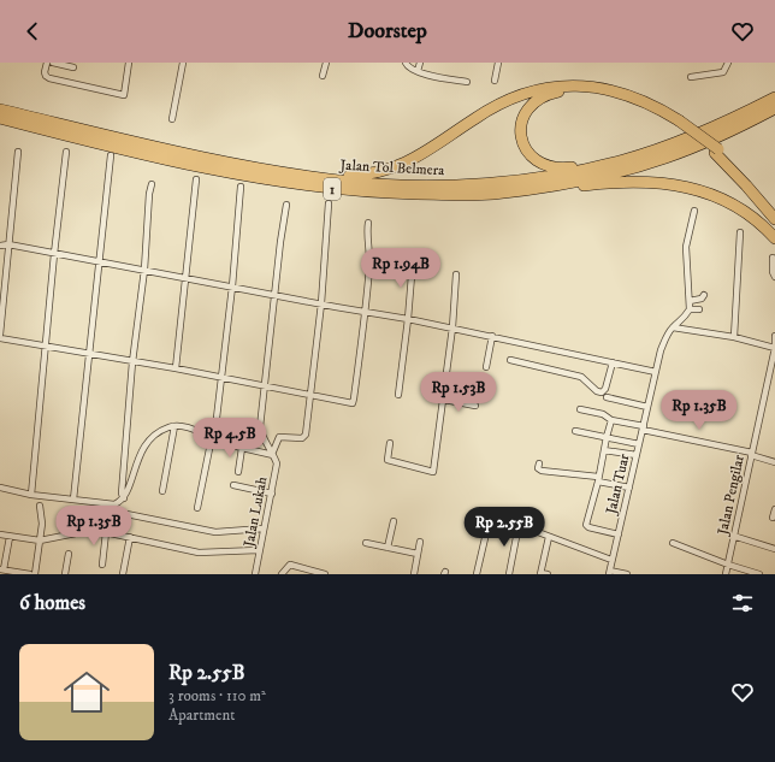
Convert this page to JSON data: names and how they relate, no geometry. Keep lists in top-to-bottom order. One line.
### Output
{"streets":{"highway":["Jalan Tol Belmera","1"],"street":["Jalan Tuar","Jalan Pengilar","Jalan Lukah"]},"page":{"header":"Doorstep","price":["Rp 1.94B","Rp 1.53B","Rp 1.35B","Rp 4.5B","Rp 1.35B","Rp 2.55B"],"heading":"6 homes","list":[{"name":"Rp 2.55B","note":"3 rooms · 110 m² · Apartment"}]}}
